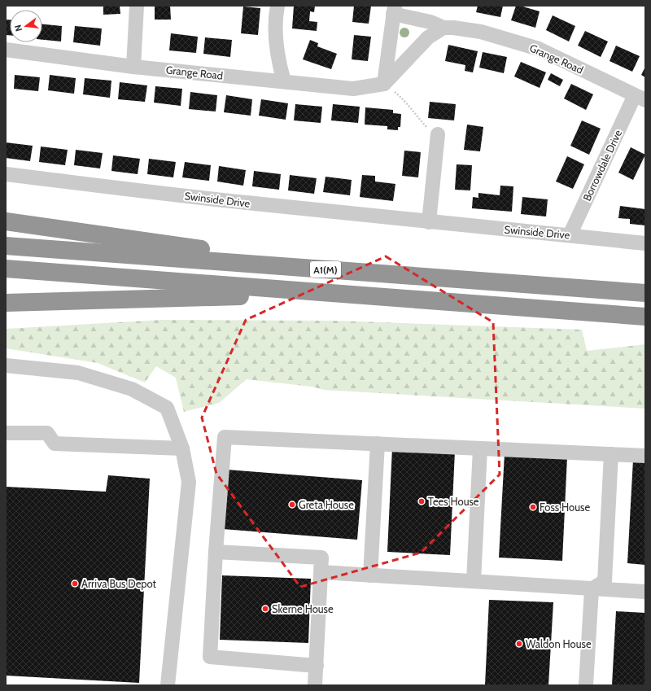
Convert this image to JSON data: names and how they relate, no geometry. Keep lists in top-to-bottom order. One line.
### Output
{"streets":{"highway":["A1(M)"],"street":["Grange Road","Borrowdale Drive","Swinside Drive"]},"crossings":[["Grange Road","Borrowdale Drive"],["Borrowdale Drive","Swinside Drive"]],"places":["Tees House","Greta House","Foss House","Arriva Bus Depot","Skerne House","Waldon House"],"north":"left"}
